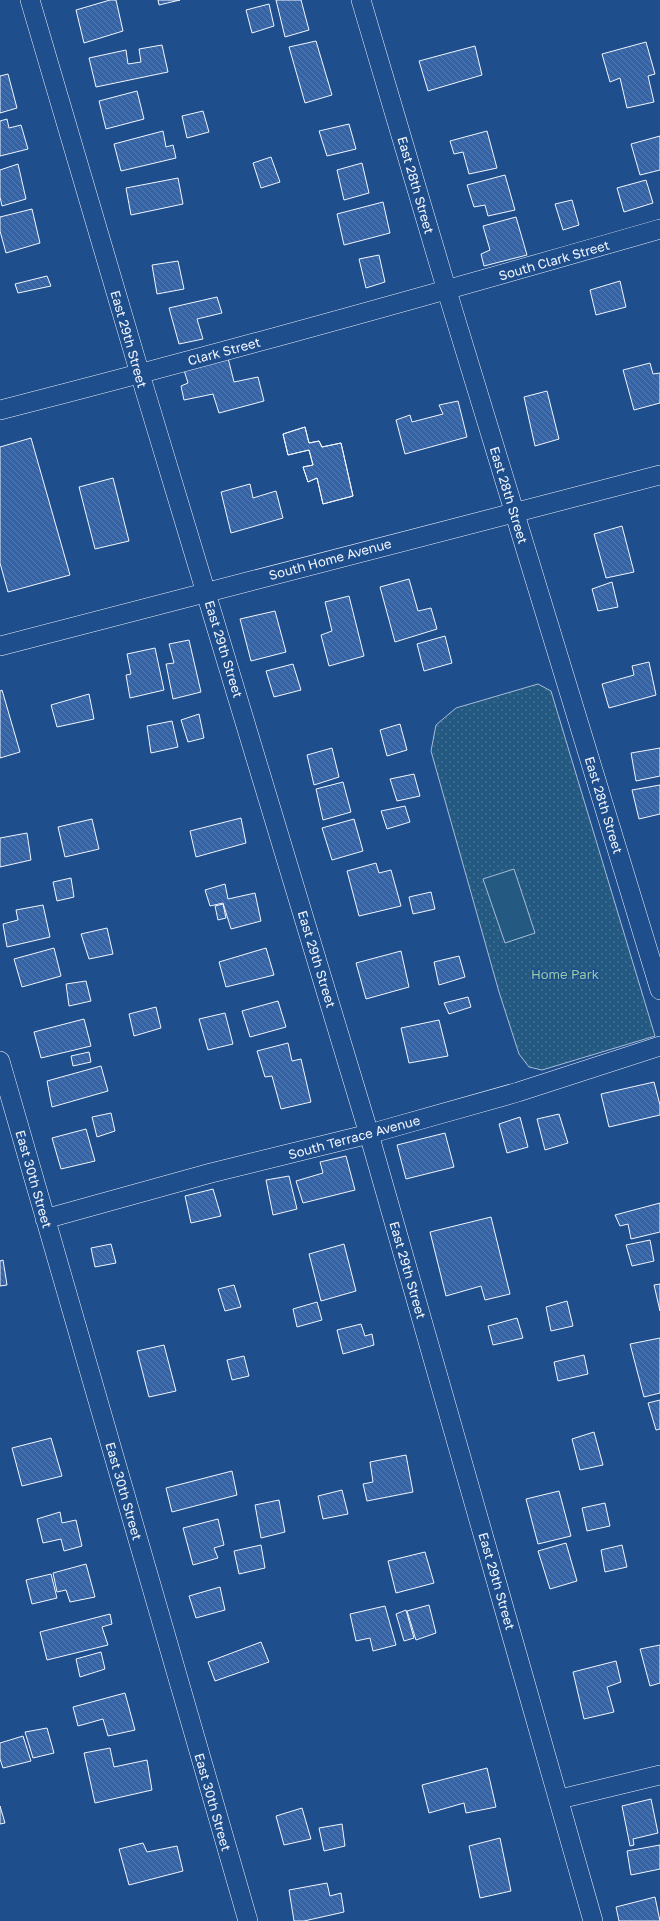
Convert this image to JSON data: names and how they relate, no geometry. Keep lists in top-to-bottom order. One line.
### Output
{"streets":{"street":["East 28th Street","South Clark Street","East 29th Street","Clark Street","South Home Avenue","South Terrace Avenue","East 30th Street"]},"crossings":[["East 28th Street","South Clark Street"],["East 28th Street","Clark Street"],["East 28th Street","South Home Avenue"],["South Clark Street","Clark Street"],["East 29th Street","Clark Street"],["East 29th Street","South Home Avenue"],["East 29th Street","South Terrace Avenue"],["South Terrace Avenue","East 30th Street"]],"parks":["Home Park"]}
